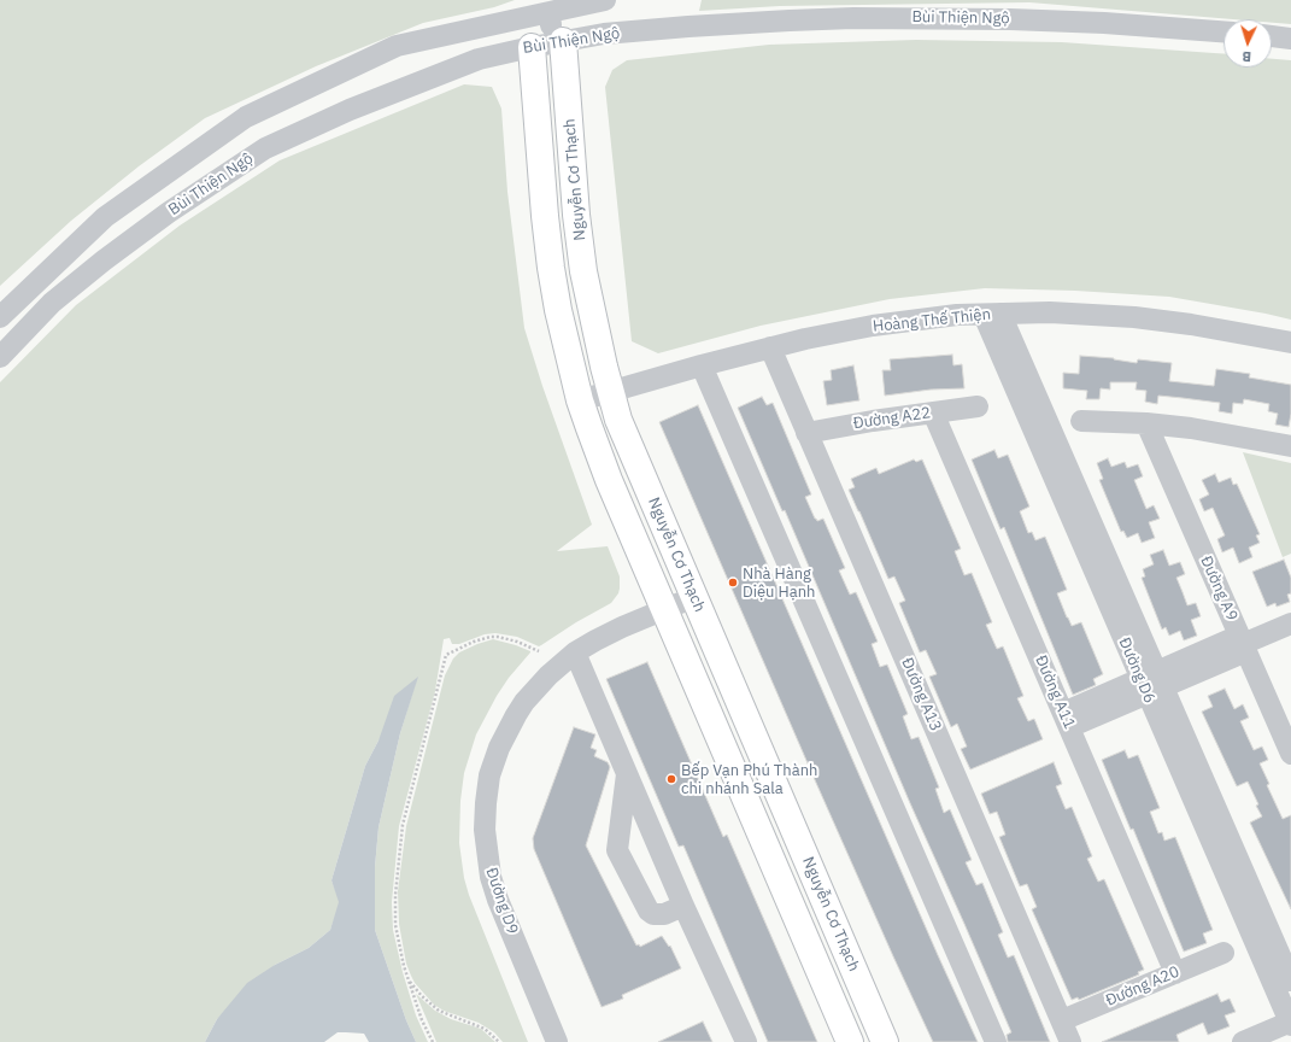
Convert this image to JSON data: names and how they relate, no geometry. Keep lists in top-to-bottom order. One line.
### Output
{"streets":{"main road":["Nguyễn Cơ Thạch"],"street":["Bùi Thiện Ngộ","Hoàng Thế Thiện","Đường A22","Đường A9","Đường D6","Đường A11","Đường A13","Đường D9","Đường A20"]},"crossings":[["Bùi Thiện Ngộ","Nguyễn Cơ Thạch"],["Nguyễn Cơ Thạch","Hoàng Thế Thiện"],["Nguyễn Cơ Thạch","Đường D9"],["Hoàng Thế Thiện","Đường D6"],["Hoàng Thế Thiện","Đường A13"],["Đường A22","Đường A11"],["Đường A22","Đường A13"],["Đường A11","Đường A20"],["Đường A13","Đường A20"]],"places":["Nhà Hàng Diệu Hạnh","Bếp Vạn Phú Thành chi nhánh Sala"],"north":"bottom"}
